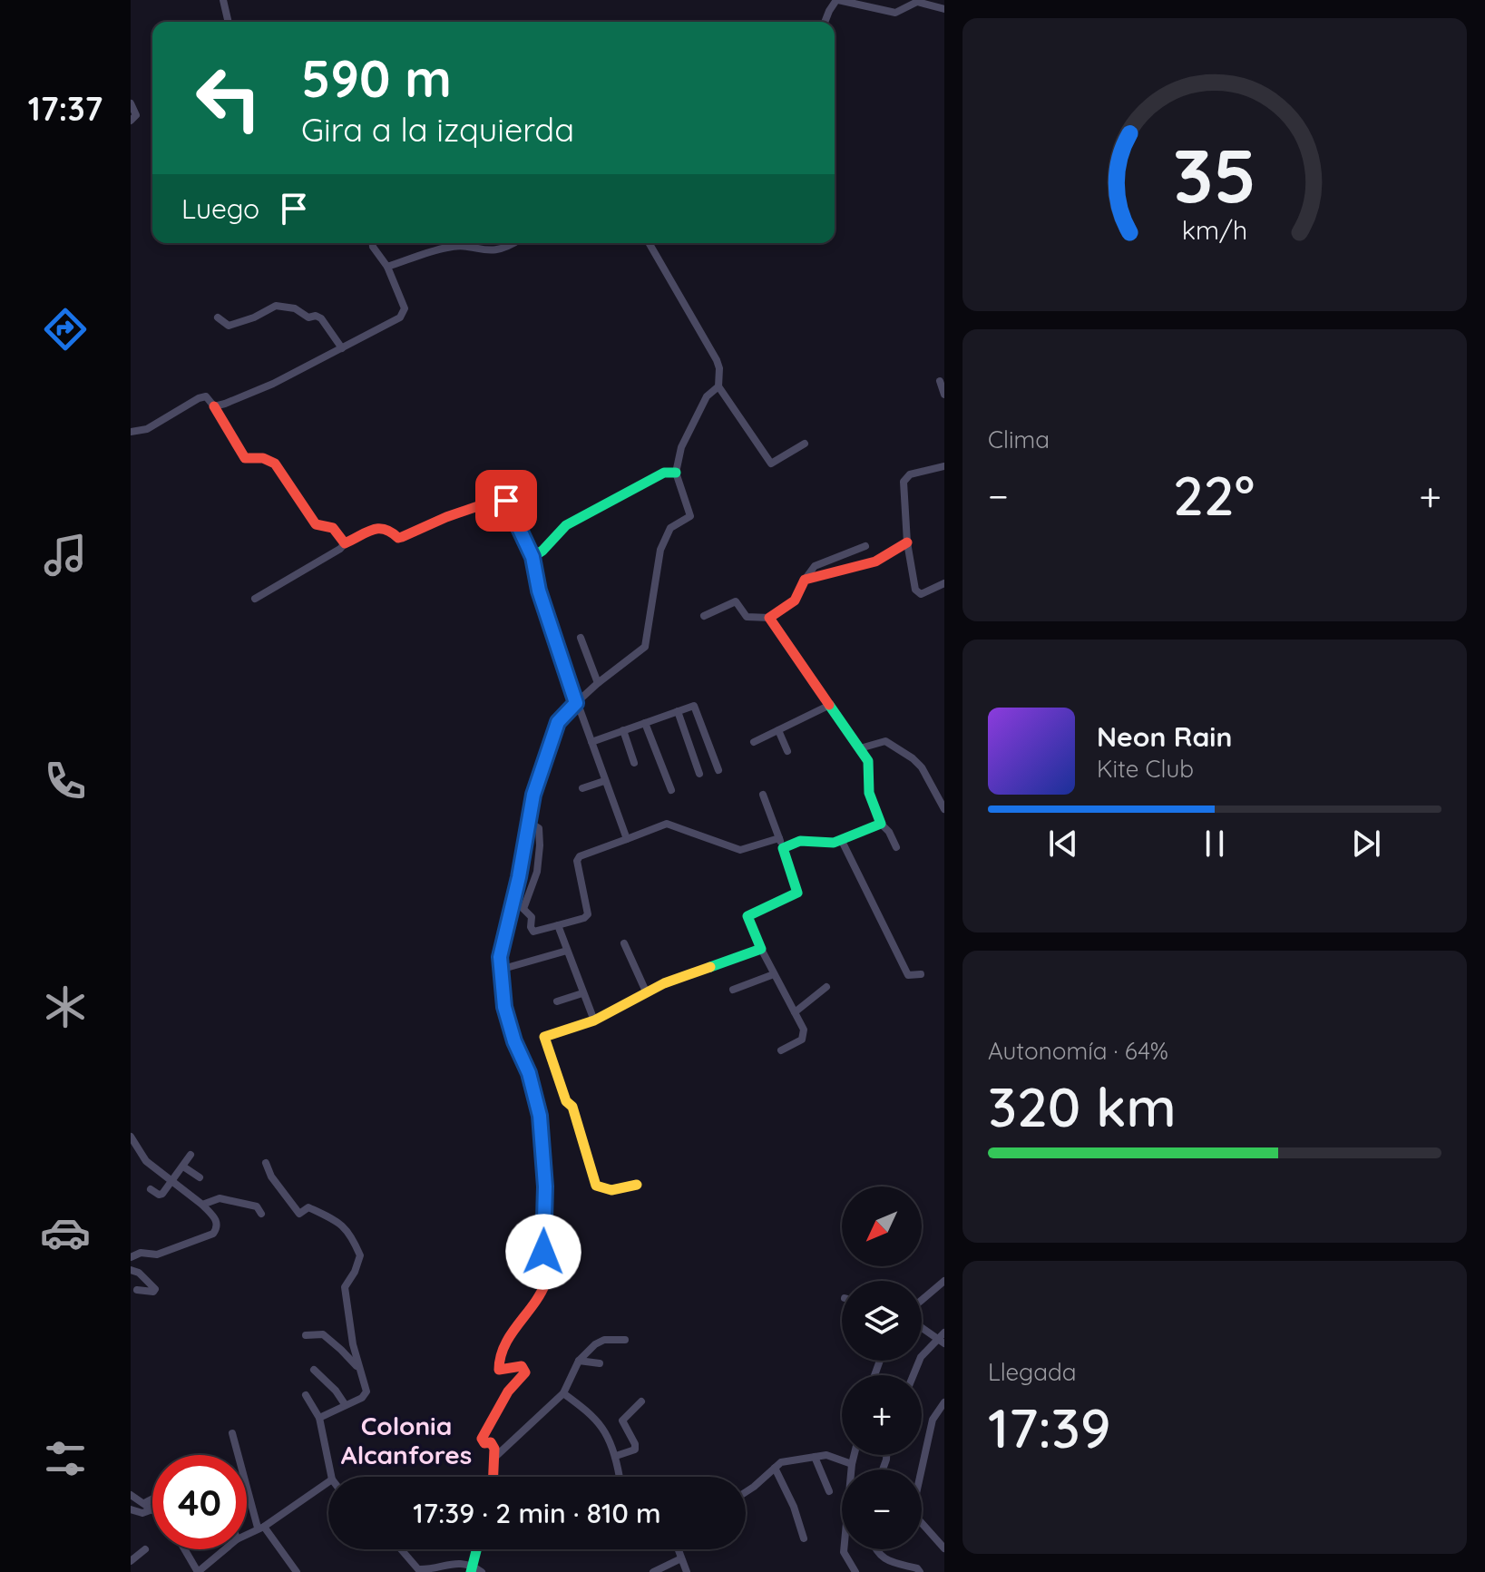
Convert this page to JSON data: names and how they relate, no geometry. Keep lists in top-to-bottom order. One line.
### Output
{"districts":["Colonia Alcanfores"],"north":"bottom left","page":{"tabs":"17:37","turn":["590 m","Gira a la izquierda"],"then":"Luego","tile":["Clima",["Autonomía · 64%","320 km"],["Llegada","17:39"]],"heat":["−","22°","+"],"song":["Neon Rain","Kite Club"],"map_buttons":["+","−"],"limit":"40","trip":"17:39 · 2 min · 810 m","gauge":["35","km/h"]}}
